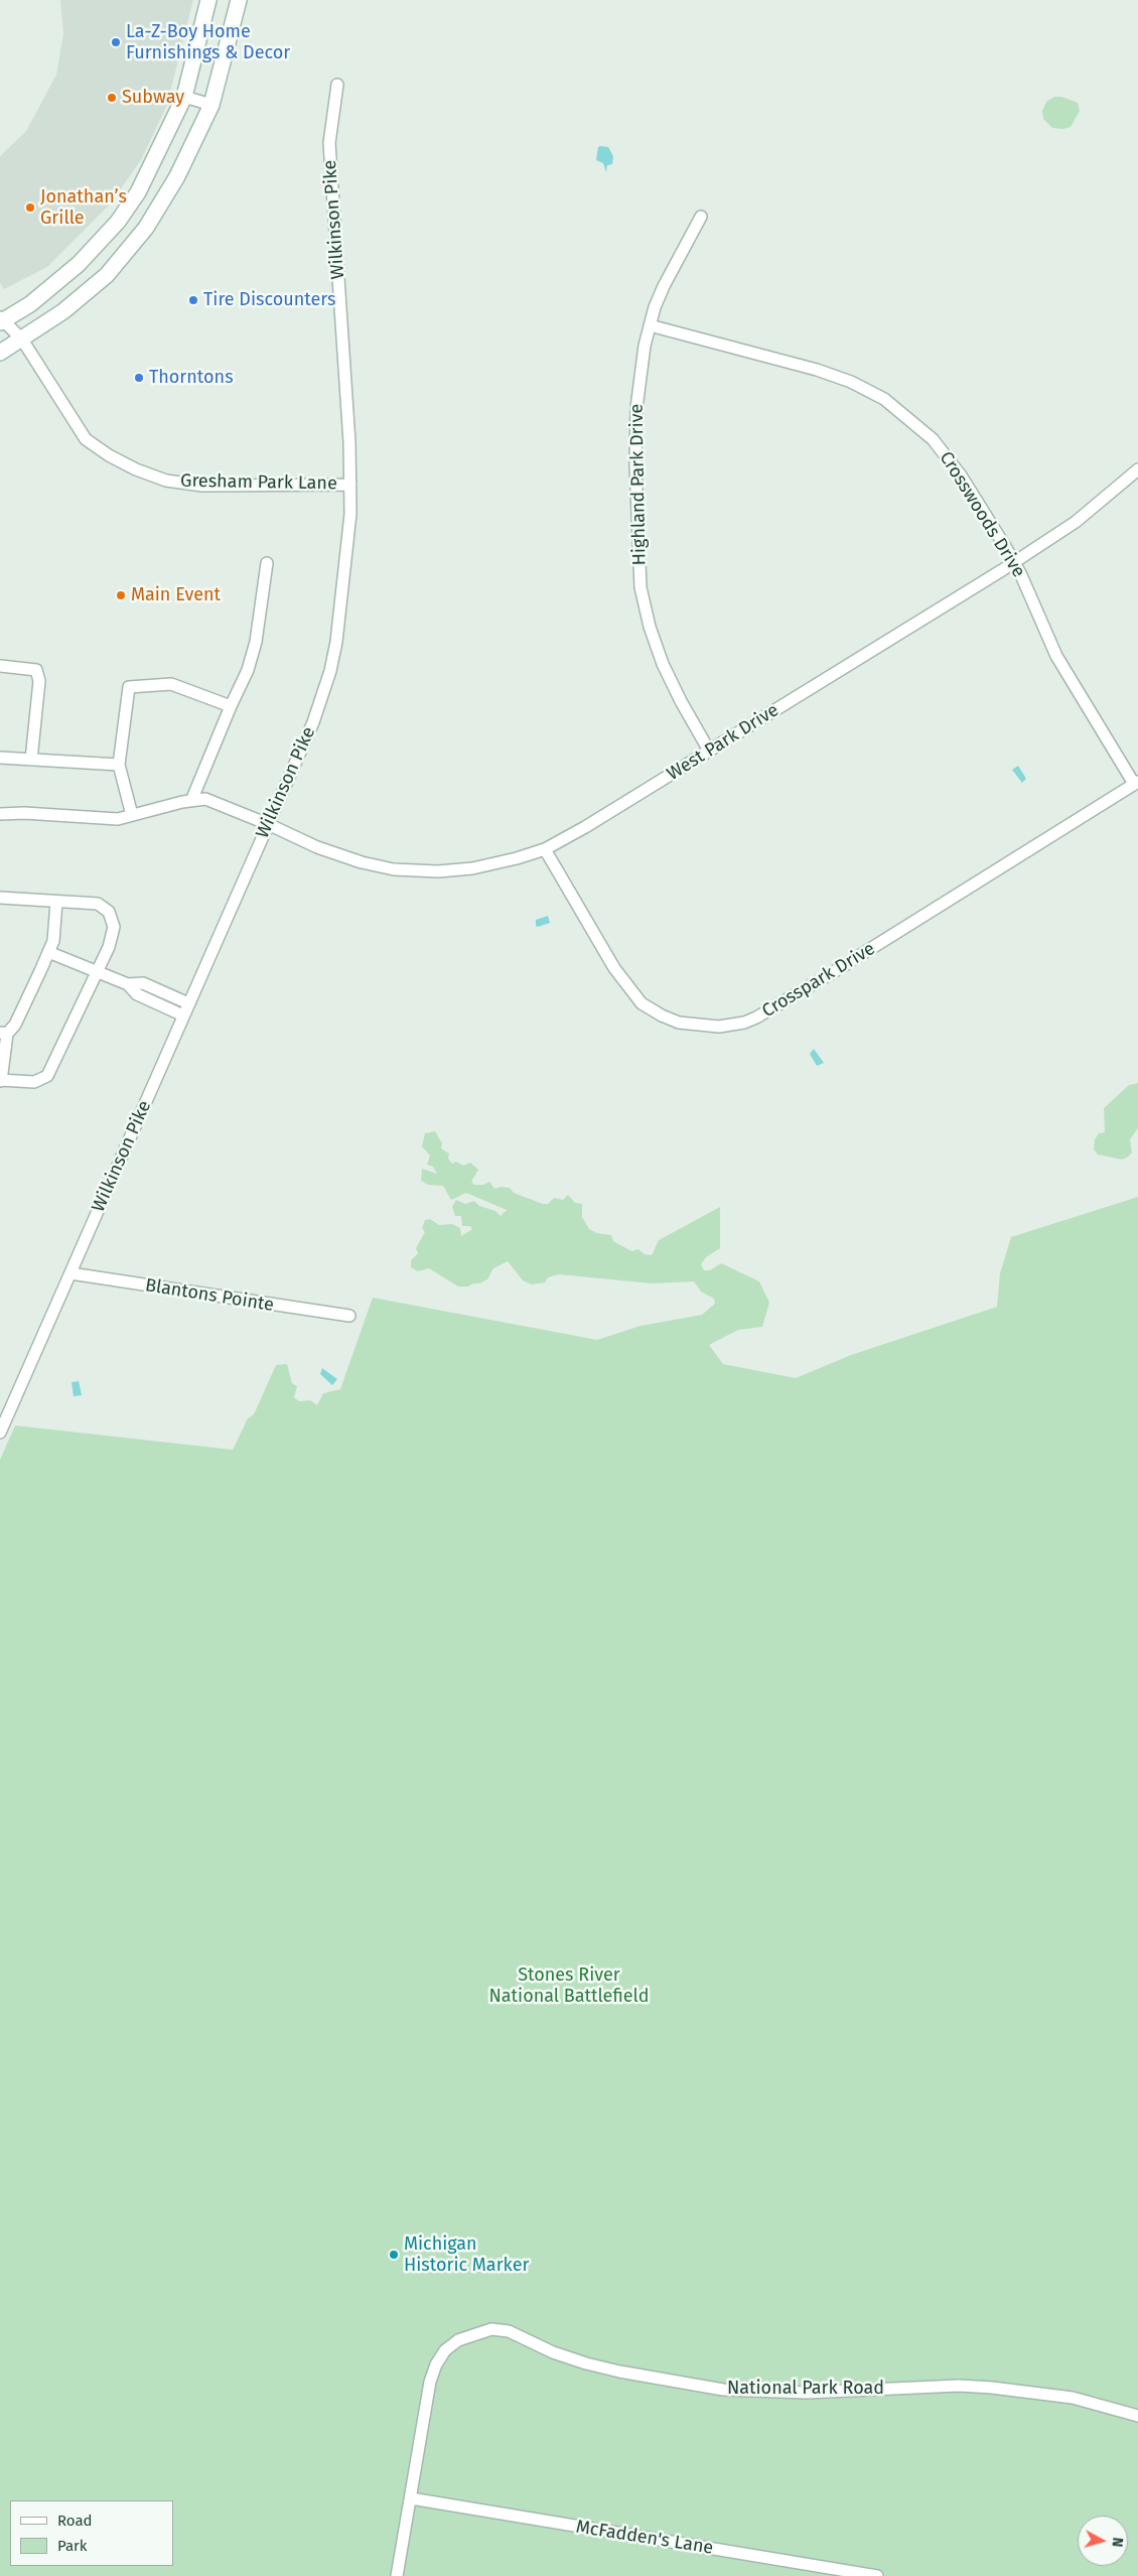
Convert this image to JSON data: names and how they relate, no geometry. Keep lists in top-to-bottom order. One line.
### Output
{"streets":{"street":["Wilkinson Pike","Gresham Park Lane","Highland Park Drive","Crosswoods Drive","West Park Drive","Crosspark Drive","Blantons Pointe","National Park Road","McFadden's Lane"]},"crossings":[["Wilkinson Pike","Gresham Park Lane"],["Wilkinson Pike","West Park Drive"],["Wilkinson Pike","Blantons Pointe"],["Highland Park Drive","Crosswoods Drive"],["Highland Park Drive","West Park Drive"],["Crosswoods Drive","West Park Drive"],["Crosswoods Drive","Crosspark Drive"],["West Park Drive","Crosspark Drive"],["National Park Road","McFadden's Lane"]],"parks":["Stones River National Battlefield"],"places":["La-Z-Boy Home Furnishings & Decor","Subway","Jonathan’s Grille","Tire Discounters","Thorntons","Main Event","Michigan Historic Marker"],"legend":["Road","Park"],"north":"right"}
